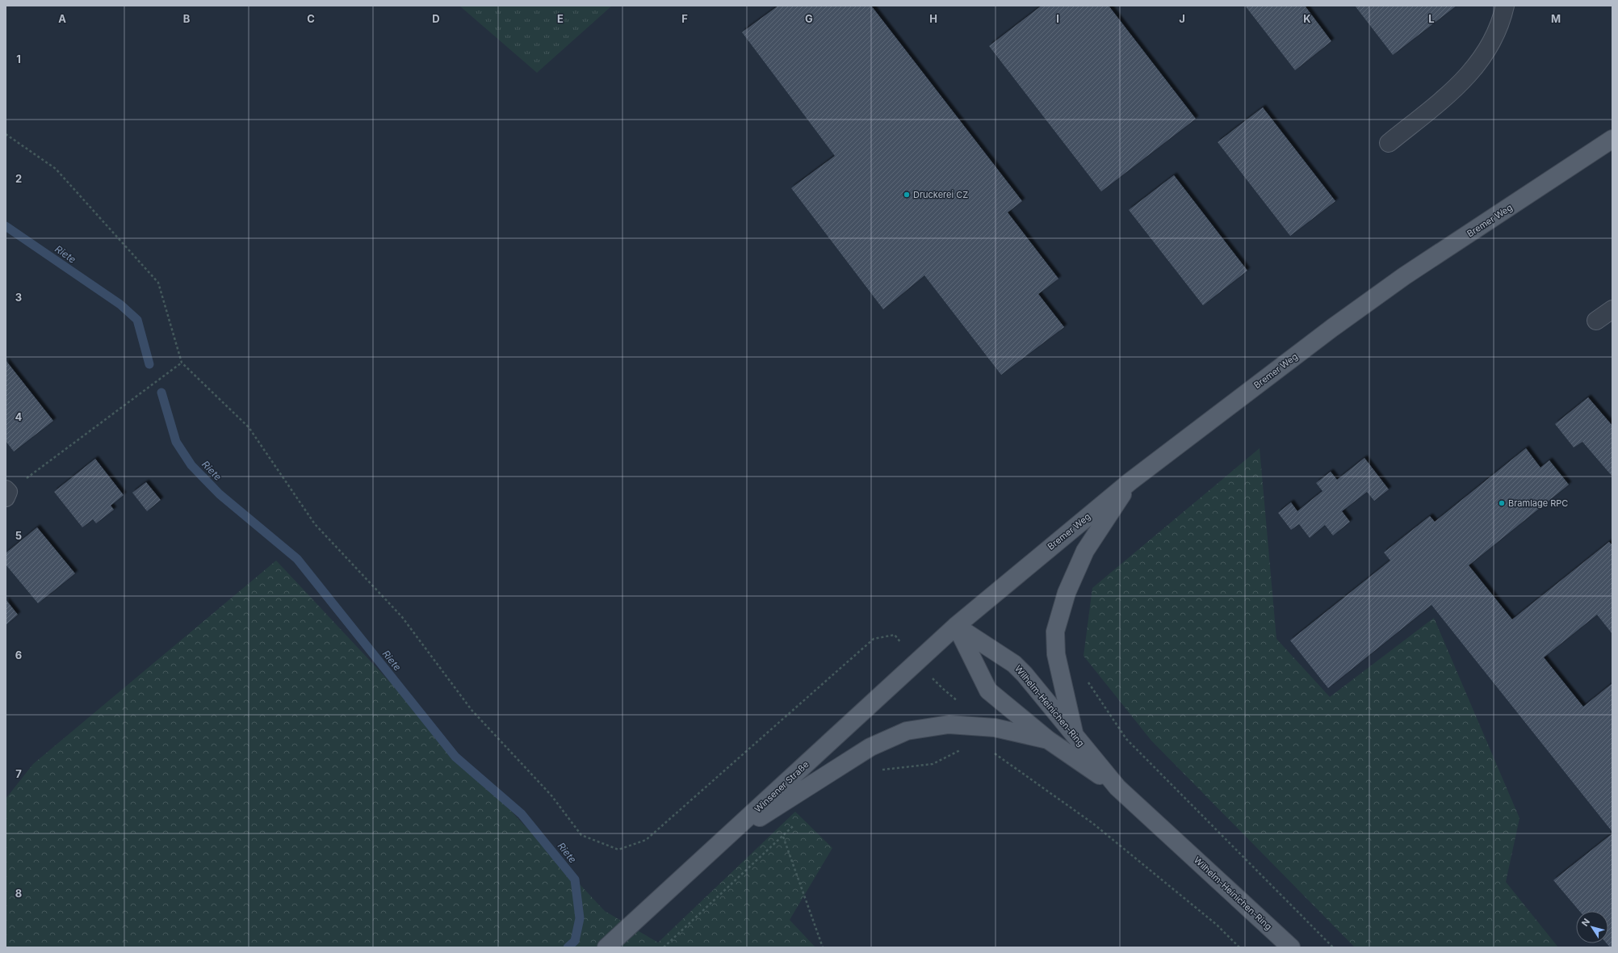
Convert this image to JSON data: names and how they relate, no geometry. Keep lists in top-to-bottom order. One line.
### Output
{"streets":{"main road":["Bremer Weg","Wilhelm-Heinichen-Ring","Winsener Straße"]},"crossings":[["Bremer Weg","Wilhelm-Heinichen-Ring"],["Bremer Weg","Winsener Straße"],["Wilhelm-Heinichen-Ring","Winsener Straße"]],"water":["Riete"],"places":["Druckerei CZ","Bramlage RPC"],"north":"top left","grid":{"columns":["A","B","C","D","E","F","G","H","I","J","K","L","M"],"rows":["1","2","3","4","5","6","7","8"]}}
